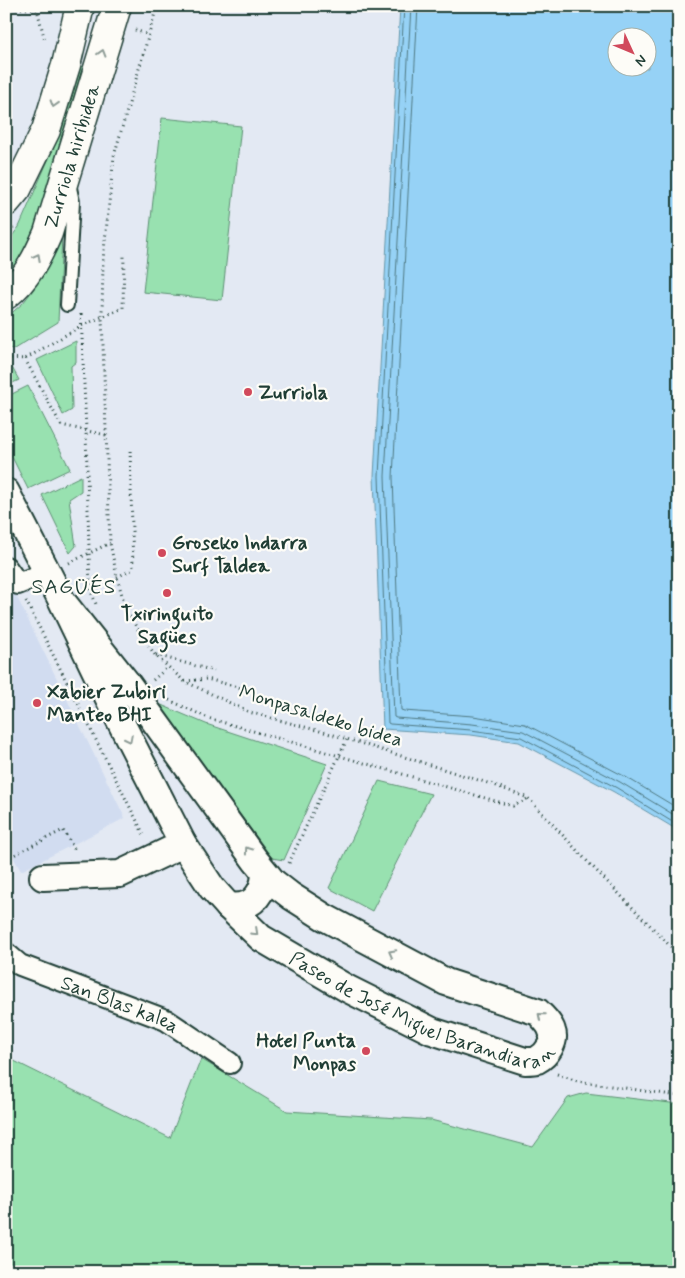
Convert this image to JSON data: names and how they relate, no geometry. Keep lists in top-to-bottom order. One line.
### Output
{"streets":{"main road":["Zurriola hiribidea"],"street":["Paseo de José Miguel Barandiaran","San Blas kalea"],"path":["Monpasaldeko bidea"]},"districts":["SAGÜÉS"],"places":["Zurriola","Groseko Indarra Surf Taldea","Txiringuito Sagües","Xabier Zubiri Manteo BHI","Hotel Punta Monpas"],"north":"bottom right"}
